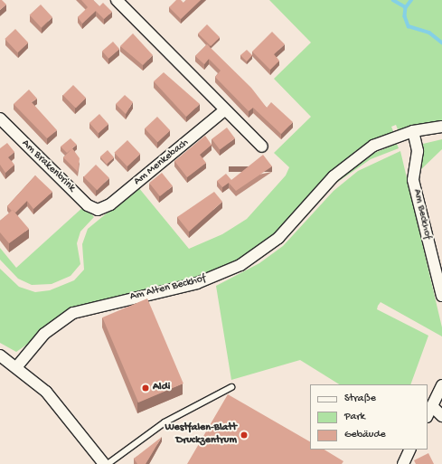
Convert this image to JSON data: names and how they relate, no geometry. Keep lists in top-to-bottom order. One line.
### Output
{"streets":{"street":["Am Menkebach","Am Brakenbrink","Am Beckhof","Am Alten Beckhof"]},"crossings":[["Am Menkebach","Am Brakenbrink"],["Am Beckhof","Am Alten Beckhof"]],"places":["Aldi","Westfalen-Blatt Druckzentrum"],"legend":["Straße","Park","Gebäude"]}
